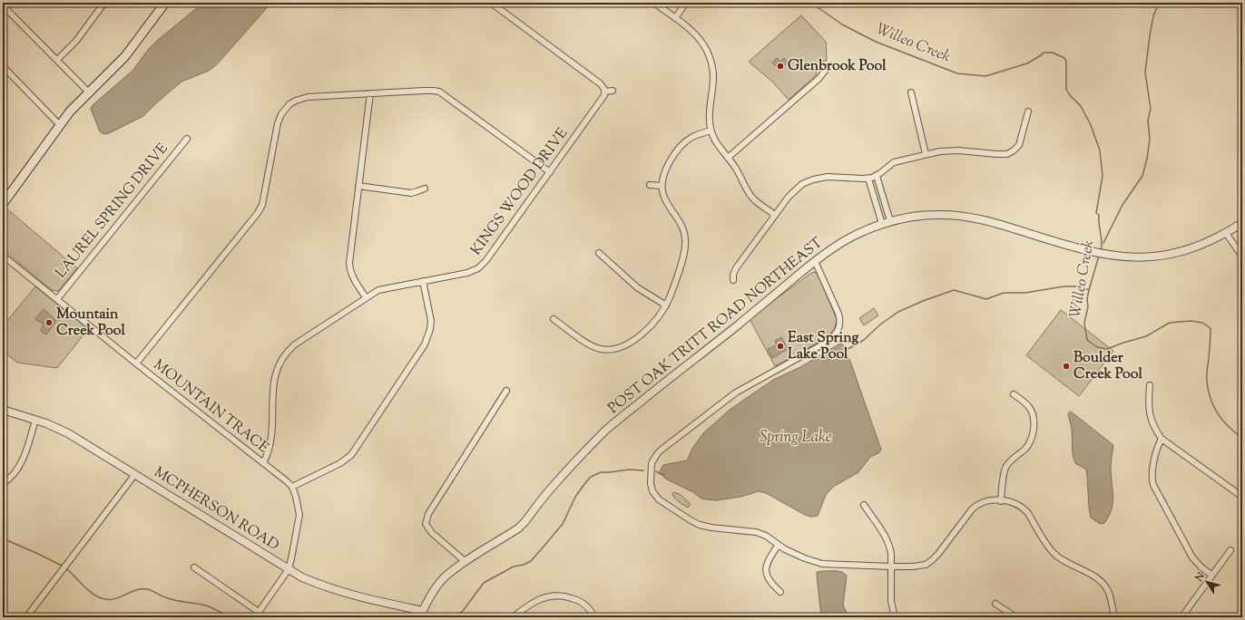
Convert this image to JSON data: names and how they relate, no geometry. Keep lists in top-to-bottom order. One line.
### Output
{"streets":{"street":["KINGS WOOD DRIVE","LAUREL SPRING DRIVE","POST OAK TRITT ROAD NORTHEAST","MOUNTAIN TRACE","MCPHERSON ROAD"]},"crossings":[["KINGS WOOD DRIVE","MOUNTAIN TRACE"],["LAUREL SPRING DRIVE","MOUNTAIN TRACE"],["POST OAK TRITT ROAD NORTHEAST","MCPHERSON ROAD"]],"water":["Willeo Creek","Spring Lake"],"places":["Glenbrook Pool","Mountain Creek Pool","East Spring Lake Pool","Boulder Creek Pool"],"north":"top left"}
